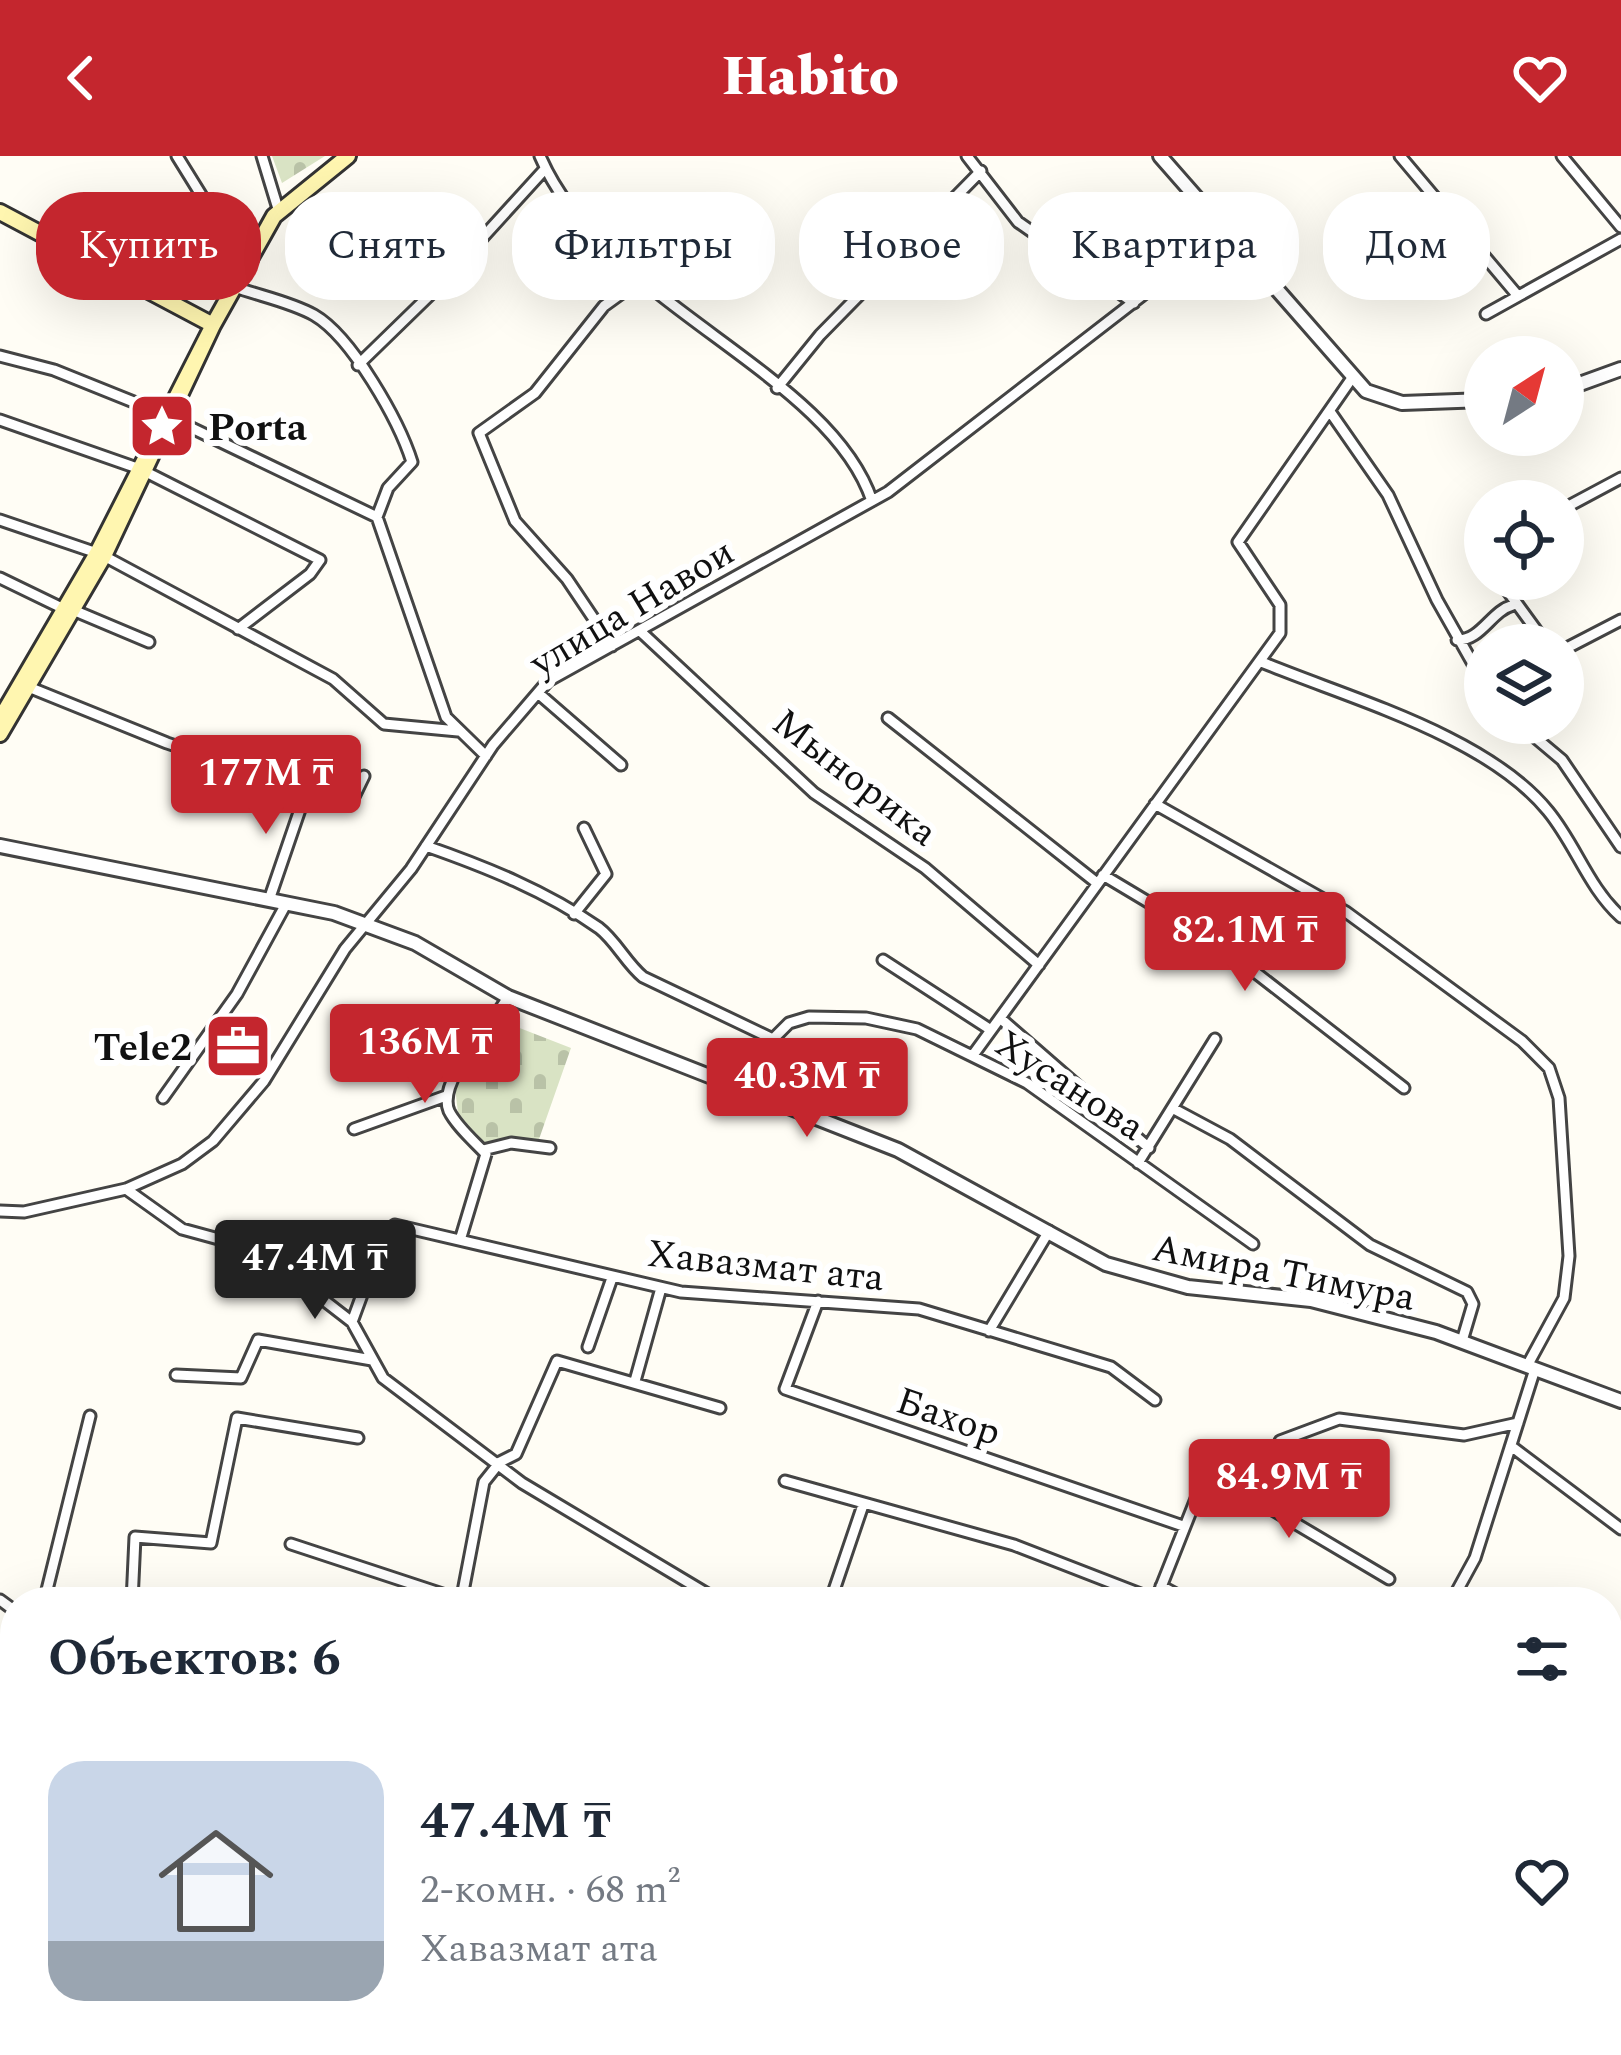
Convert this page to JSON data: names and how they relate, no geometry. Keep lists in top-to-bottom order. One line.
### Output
{"streets":{"street":["улица Навои","Мынорика","Хусанова","Хавазмат ата","Амира Тимура","Бахор"]},"crossings":[["улица Навои","Мынорика"],["улица Навои","Амира Тимура"],["Хавазмат ата","Бахор"]],"places":{"place":["Porta"],"office":["Tele2"]},"north":"top right","page":{"header":"Habito","chip":["Купить","Снять","Фильтры","Новое","Квартира","Дом"],"price":["177M ₸","82.1M ₸","136M ₸","40.3M ₸","47.4M ₸","84.9M ₸"],"heading":"Объектов: 6","list":[{"name":"47.4M ₸","note":"2-комн. · 68 m² · Хавазмат ата"}]}}
